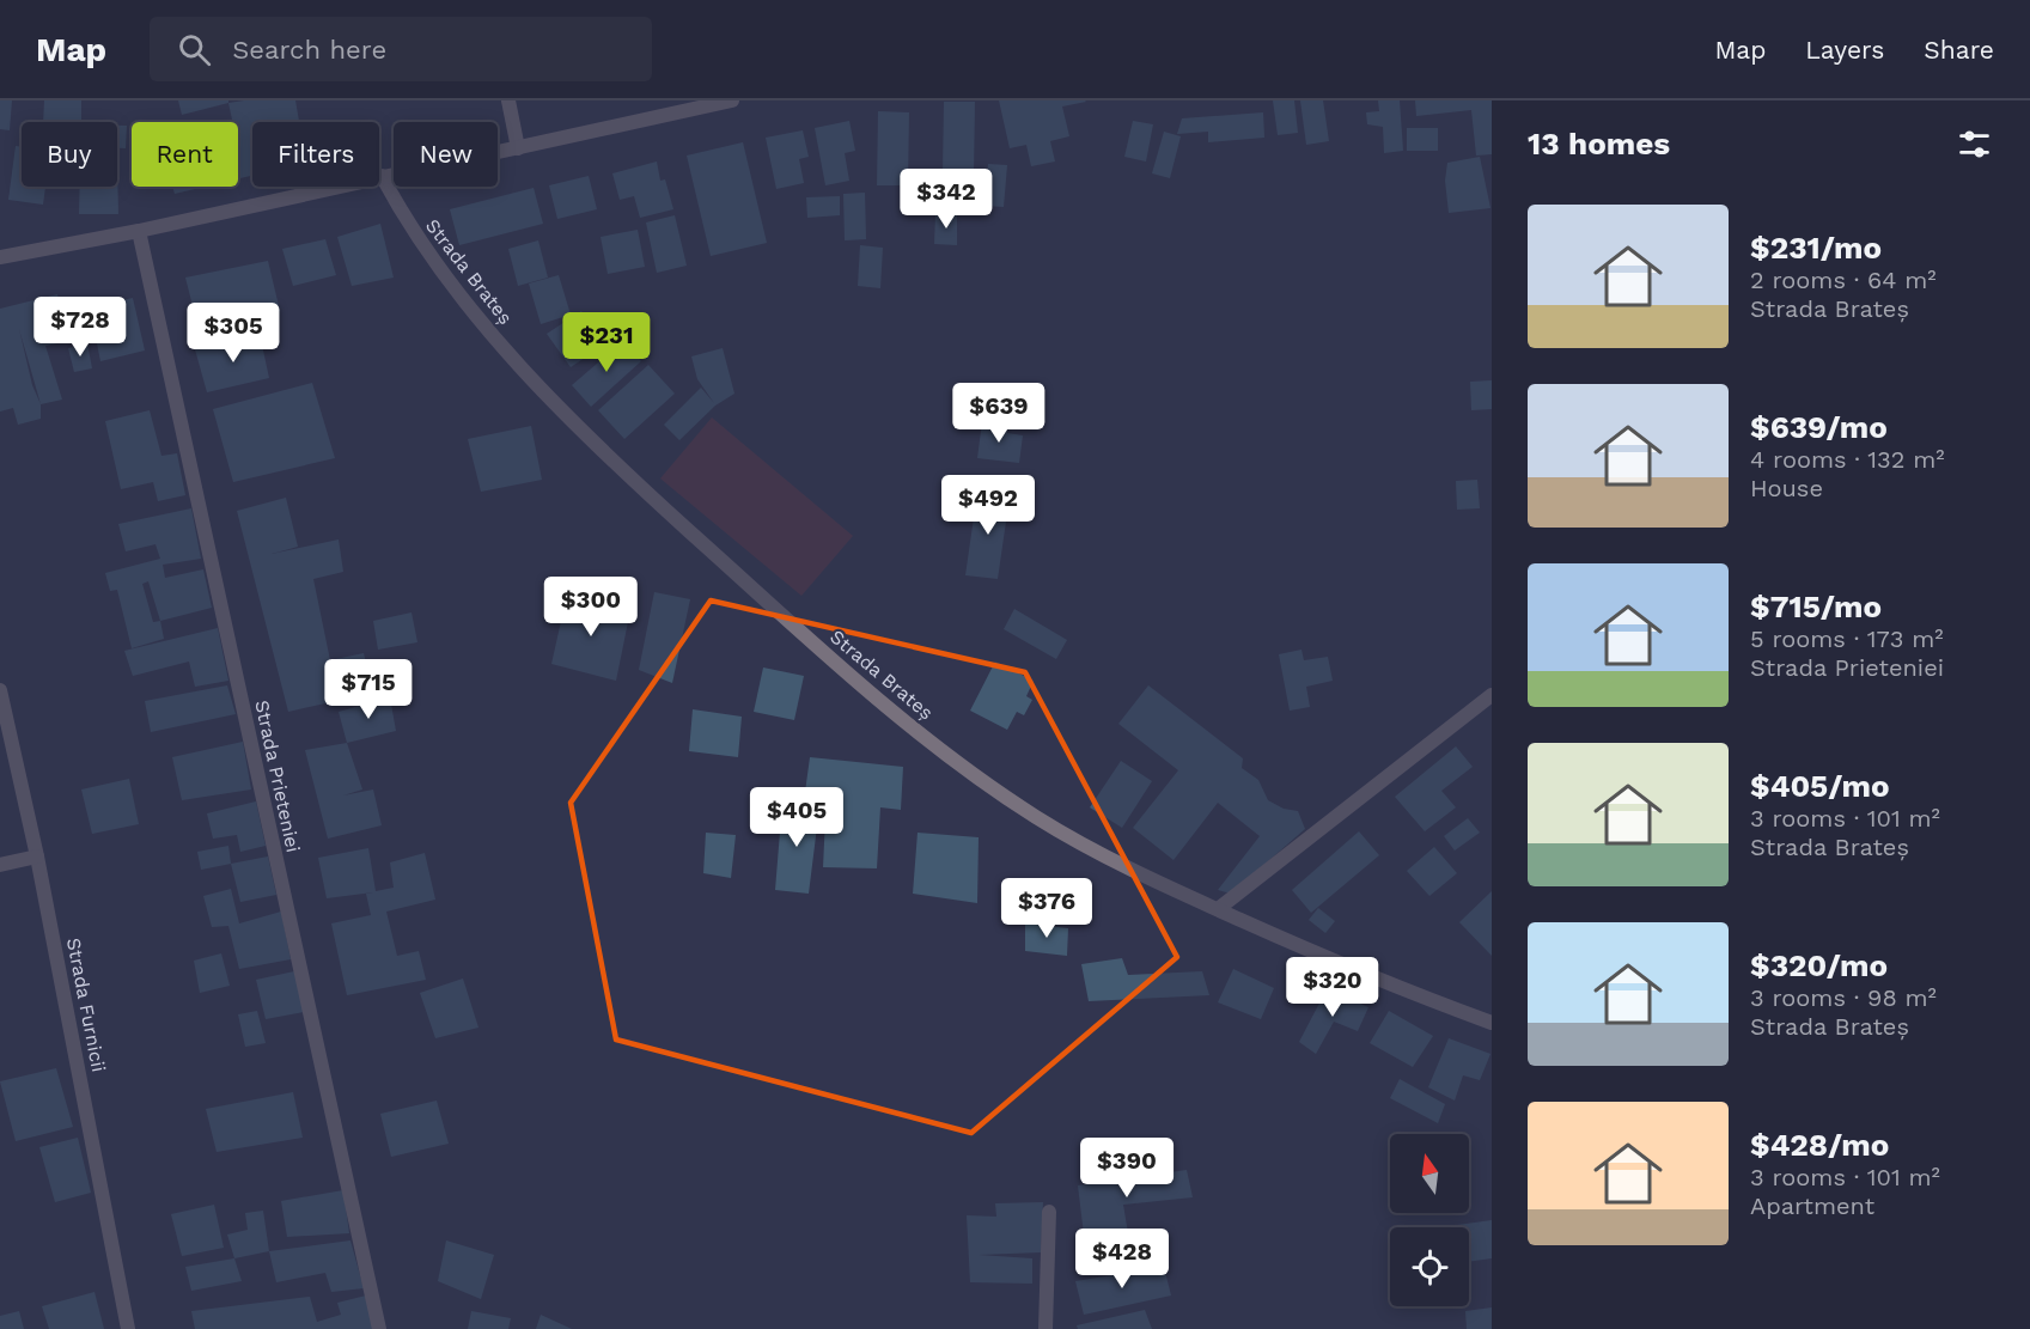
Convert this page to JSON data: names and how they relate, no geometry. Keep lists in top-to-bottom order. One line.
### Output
{"streets":{"street":["Strada Brateș","Strada Prieteniei","Strada Furnicii"]},"north":"top","page":{"header":"Map","search":"Search here","nav":["Map","Layers","Share"],"heading":"13 homes","chip":["Buy","Rent","Filters","New"],"price":["$342","$728","$305","$231","$639","$492","$300","$715","$405","$376","$320","$390","$428"],"list":[{"name":"$231/mo","note":"2 rooms · 64 m² · Strada Brateș"},{"name":"$639/mo","note":"4 rooms · 132 m² · House"},{"name":"$715/mo","note":"5 rooms · 173 m² · Strada Prieteniei"},{"name":"$405/mo","note":"3 rooms · 101 m² · Strada Brateș"},{"name":"$320/mo","note":"3 rooms · 98 m² · Strada Brateș"},{"name":"$428/mo","note":"3 rooms · 101 m² · Apartment"}]}}
